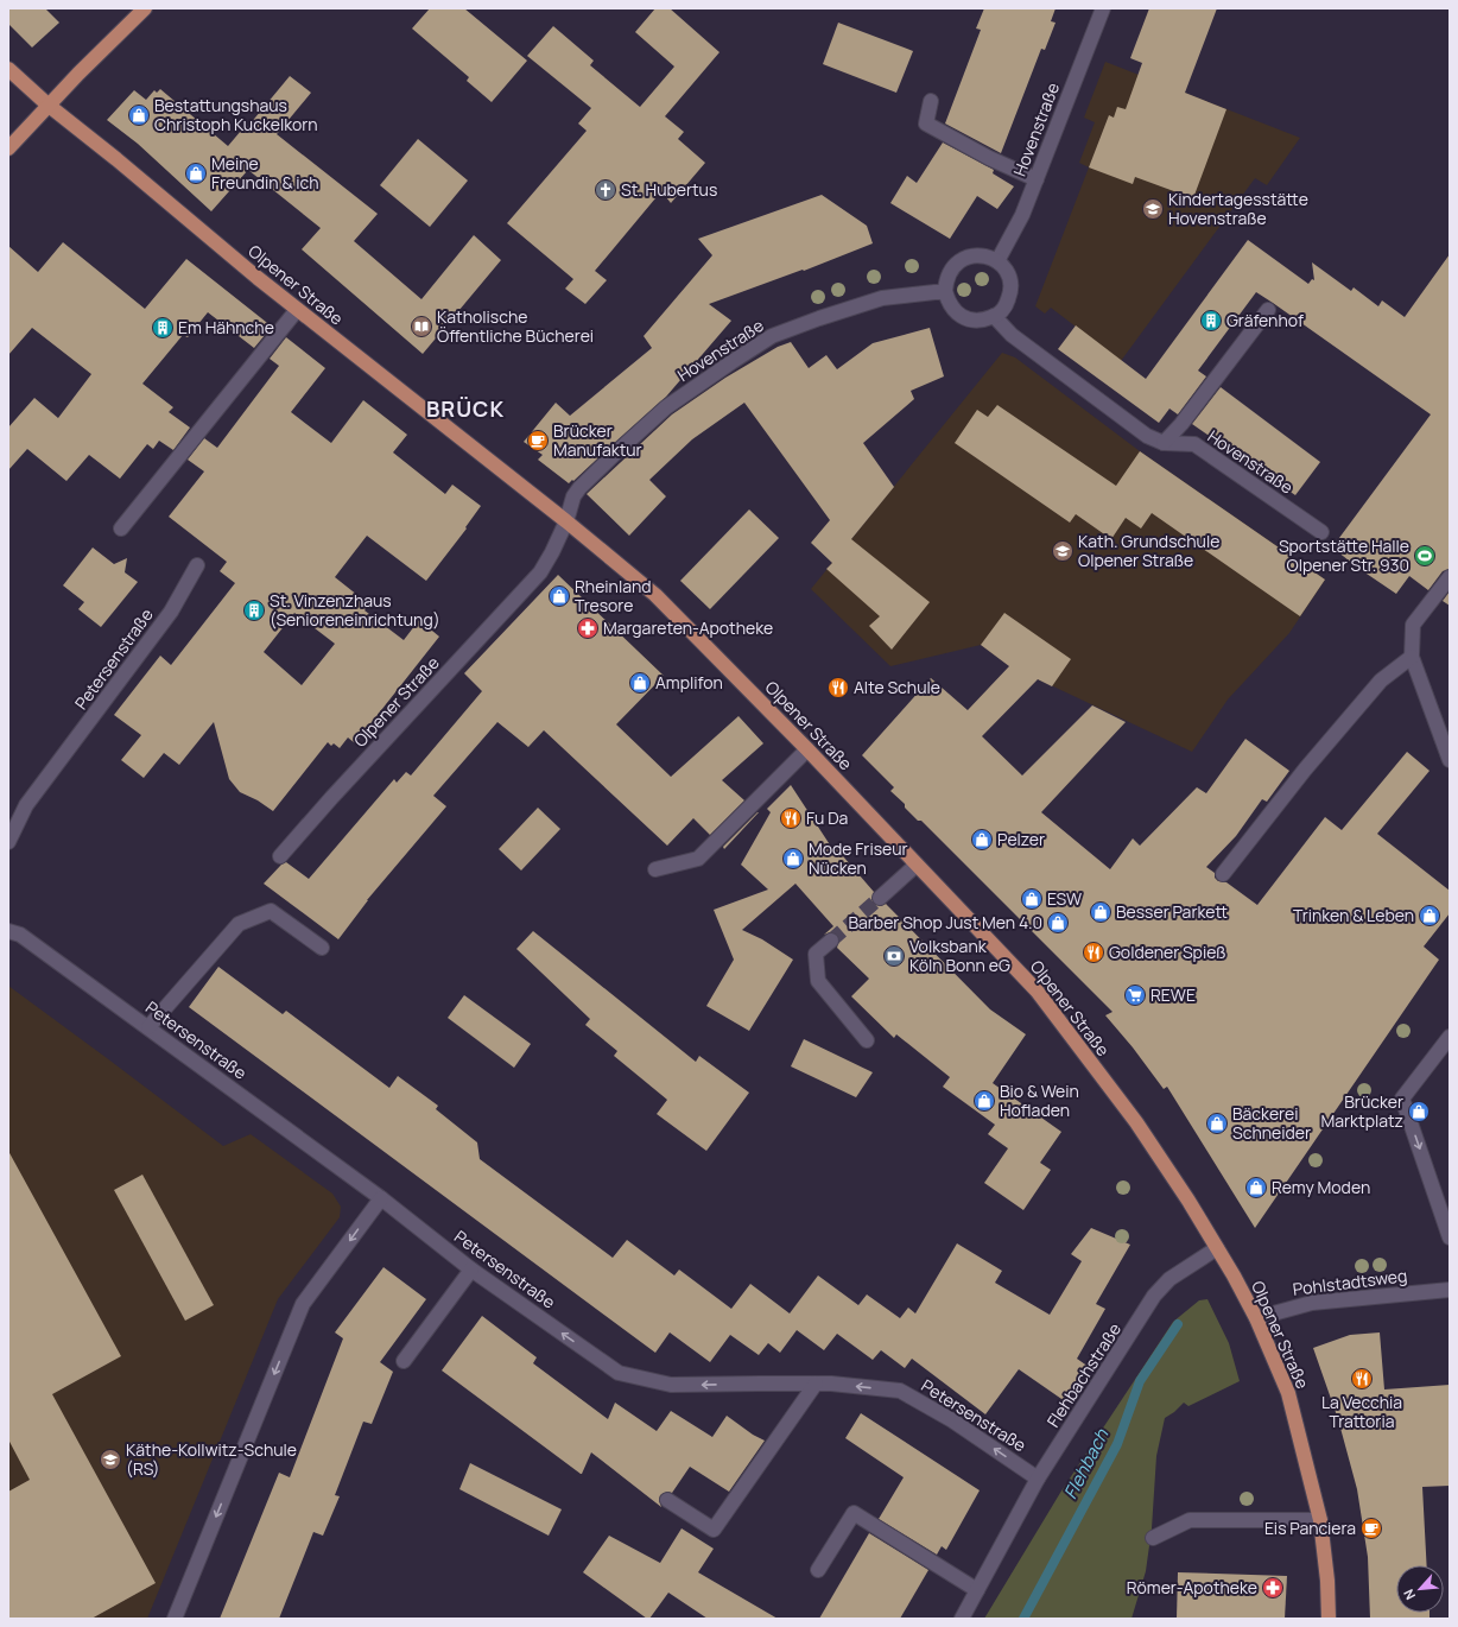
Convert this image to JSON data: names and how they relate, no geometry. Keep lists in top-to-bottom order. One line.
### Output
{"streets":{"main road":["Olpener Straße"],"street":["Hovenstraße","Petersenstraße","Pohlstadtsweg","Flehbachstraße"]},"crossings":[["Hovenstraße","Olpener Straße"],["Olpener Straße","Pohlstadtsweg"],["Olpener Straße","Flehbachstraße"],["Petersenstraße","Flehbachstraße"]],"one_way":["Petersenstraße"],"districts":["BRÜCK"],"water":["Flehbach"],"places":{"shop":["Bestattungshaus Christoph Kuckelkorn","Meine Freundin & ich","Rheinland Tresore","Amplifon","Pelzer","Mode Friseur Nücken","ESW","Besser Parkett","Trinken & Leben","Barber Shop Just Men 4.0","Bio & Wein Hofladen","Brücker Marktplatz","Bäckerei Schneider","Remy Moden"],"church":["St. Hubertus"],"school or university":["Kindertagesstätte Hovenstraße","Kath. Grundschule Olpener Straße","Käthe-Kollwitz-Schule (RS)"],"building":["Gräfenhof","Em Hähnche","St. Vinzenzhaus (Senioreneinrichtung)"],"library":["Katholische Öffentliche Bücherei"],"cafe":["Brücker Manufaktur","Eis Panciera"],"sports":["Sportstätte Halle Olpener Str. 930"],"pharmacy":["Margareten-Apotheke","Römer-Apotheke"],"restaurant":["Alte Schule","Fu Da","Goldener Spieß","La Vecchia Trattoria"],"bank":["Volksbank Köln Bonn eG"],"supermarket":["REWE"]},"north":"bottom left"}
